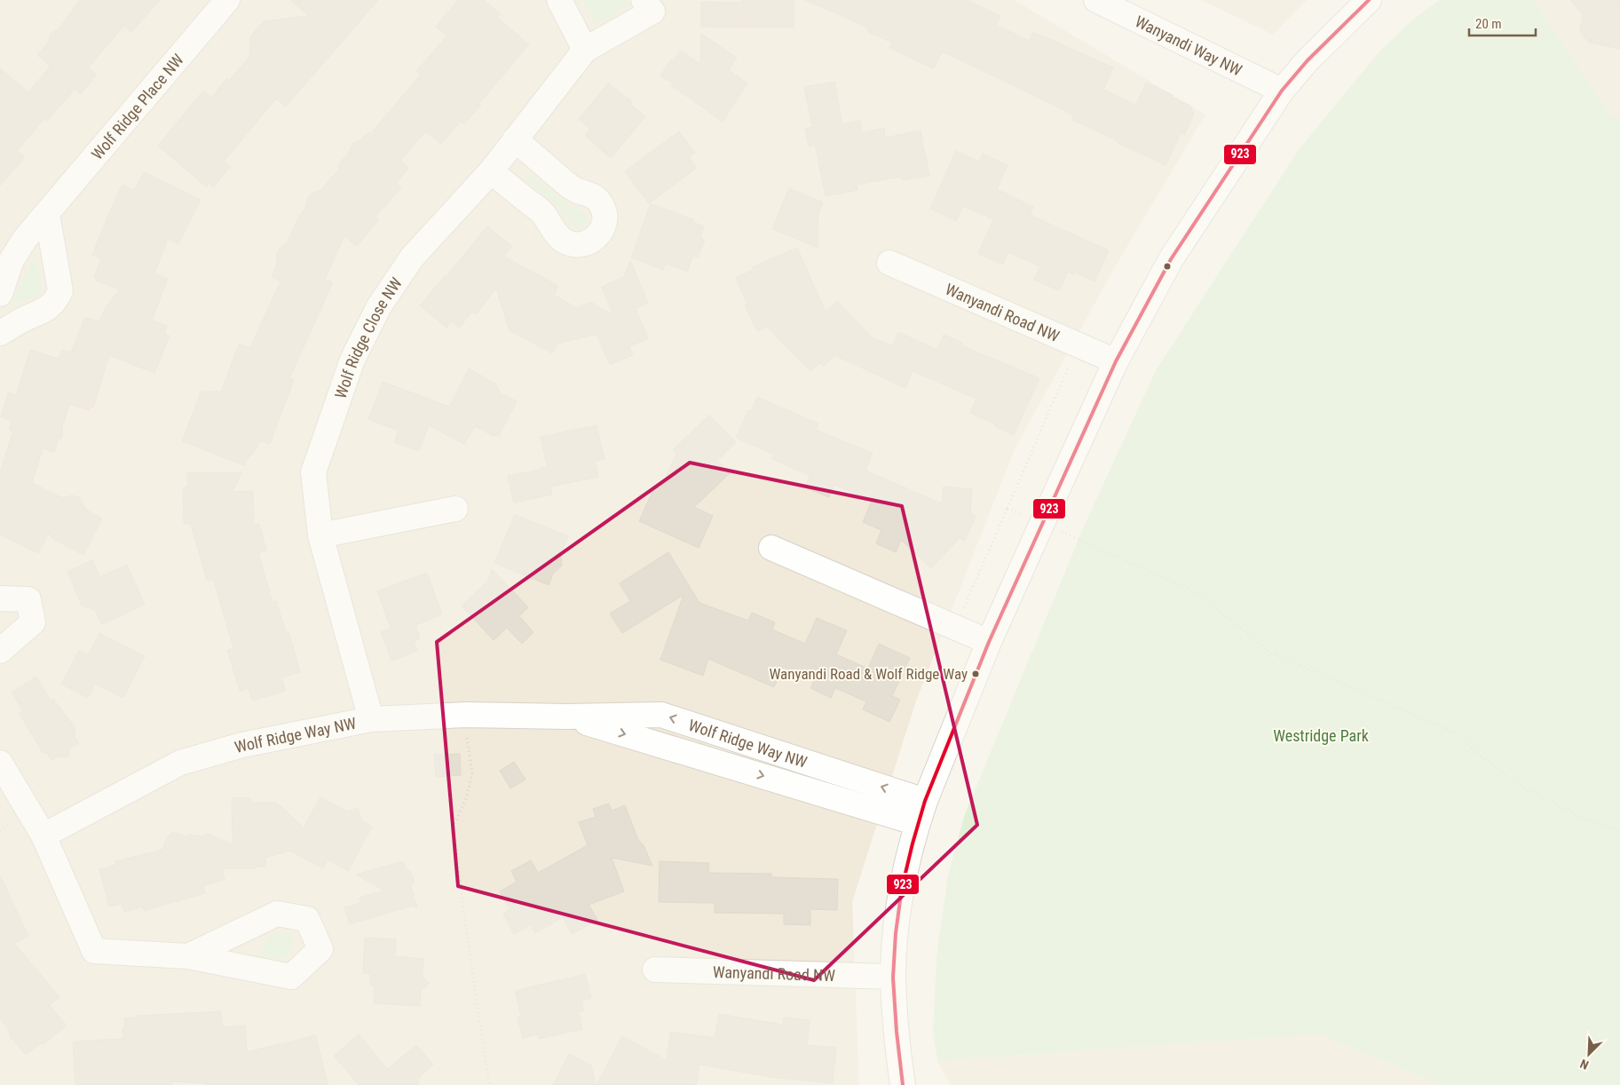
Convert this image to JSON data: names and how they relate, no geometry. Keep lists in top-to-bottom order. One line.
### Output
{"streets":{"street":["Wanyandi Way NW","Wolf Ridge Place NW","Wanyandi Road NW","Wolf Ridge Close NW","Wolf Ridge Way NW"]},"crossings":[["Wolf Ridge Close NW","Wolf Ridge Way NW"]],"parks":["Westridge Park"],"places":["Wanyandi Road & Wolf Ridge Way"],"lines":["transit line 923"],"scale_bar":"20 m","north":"bottom left"}
